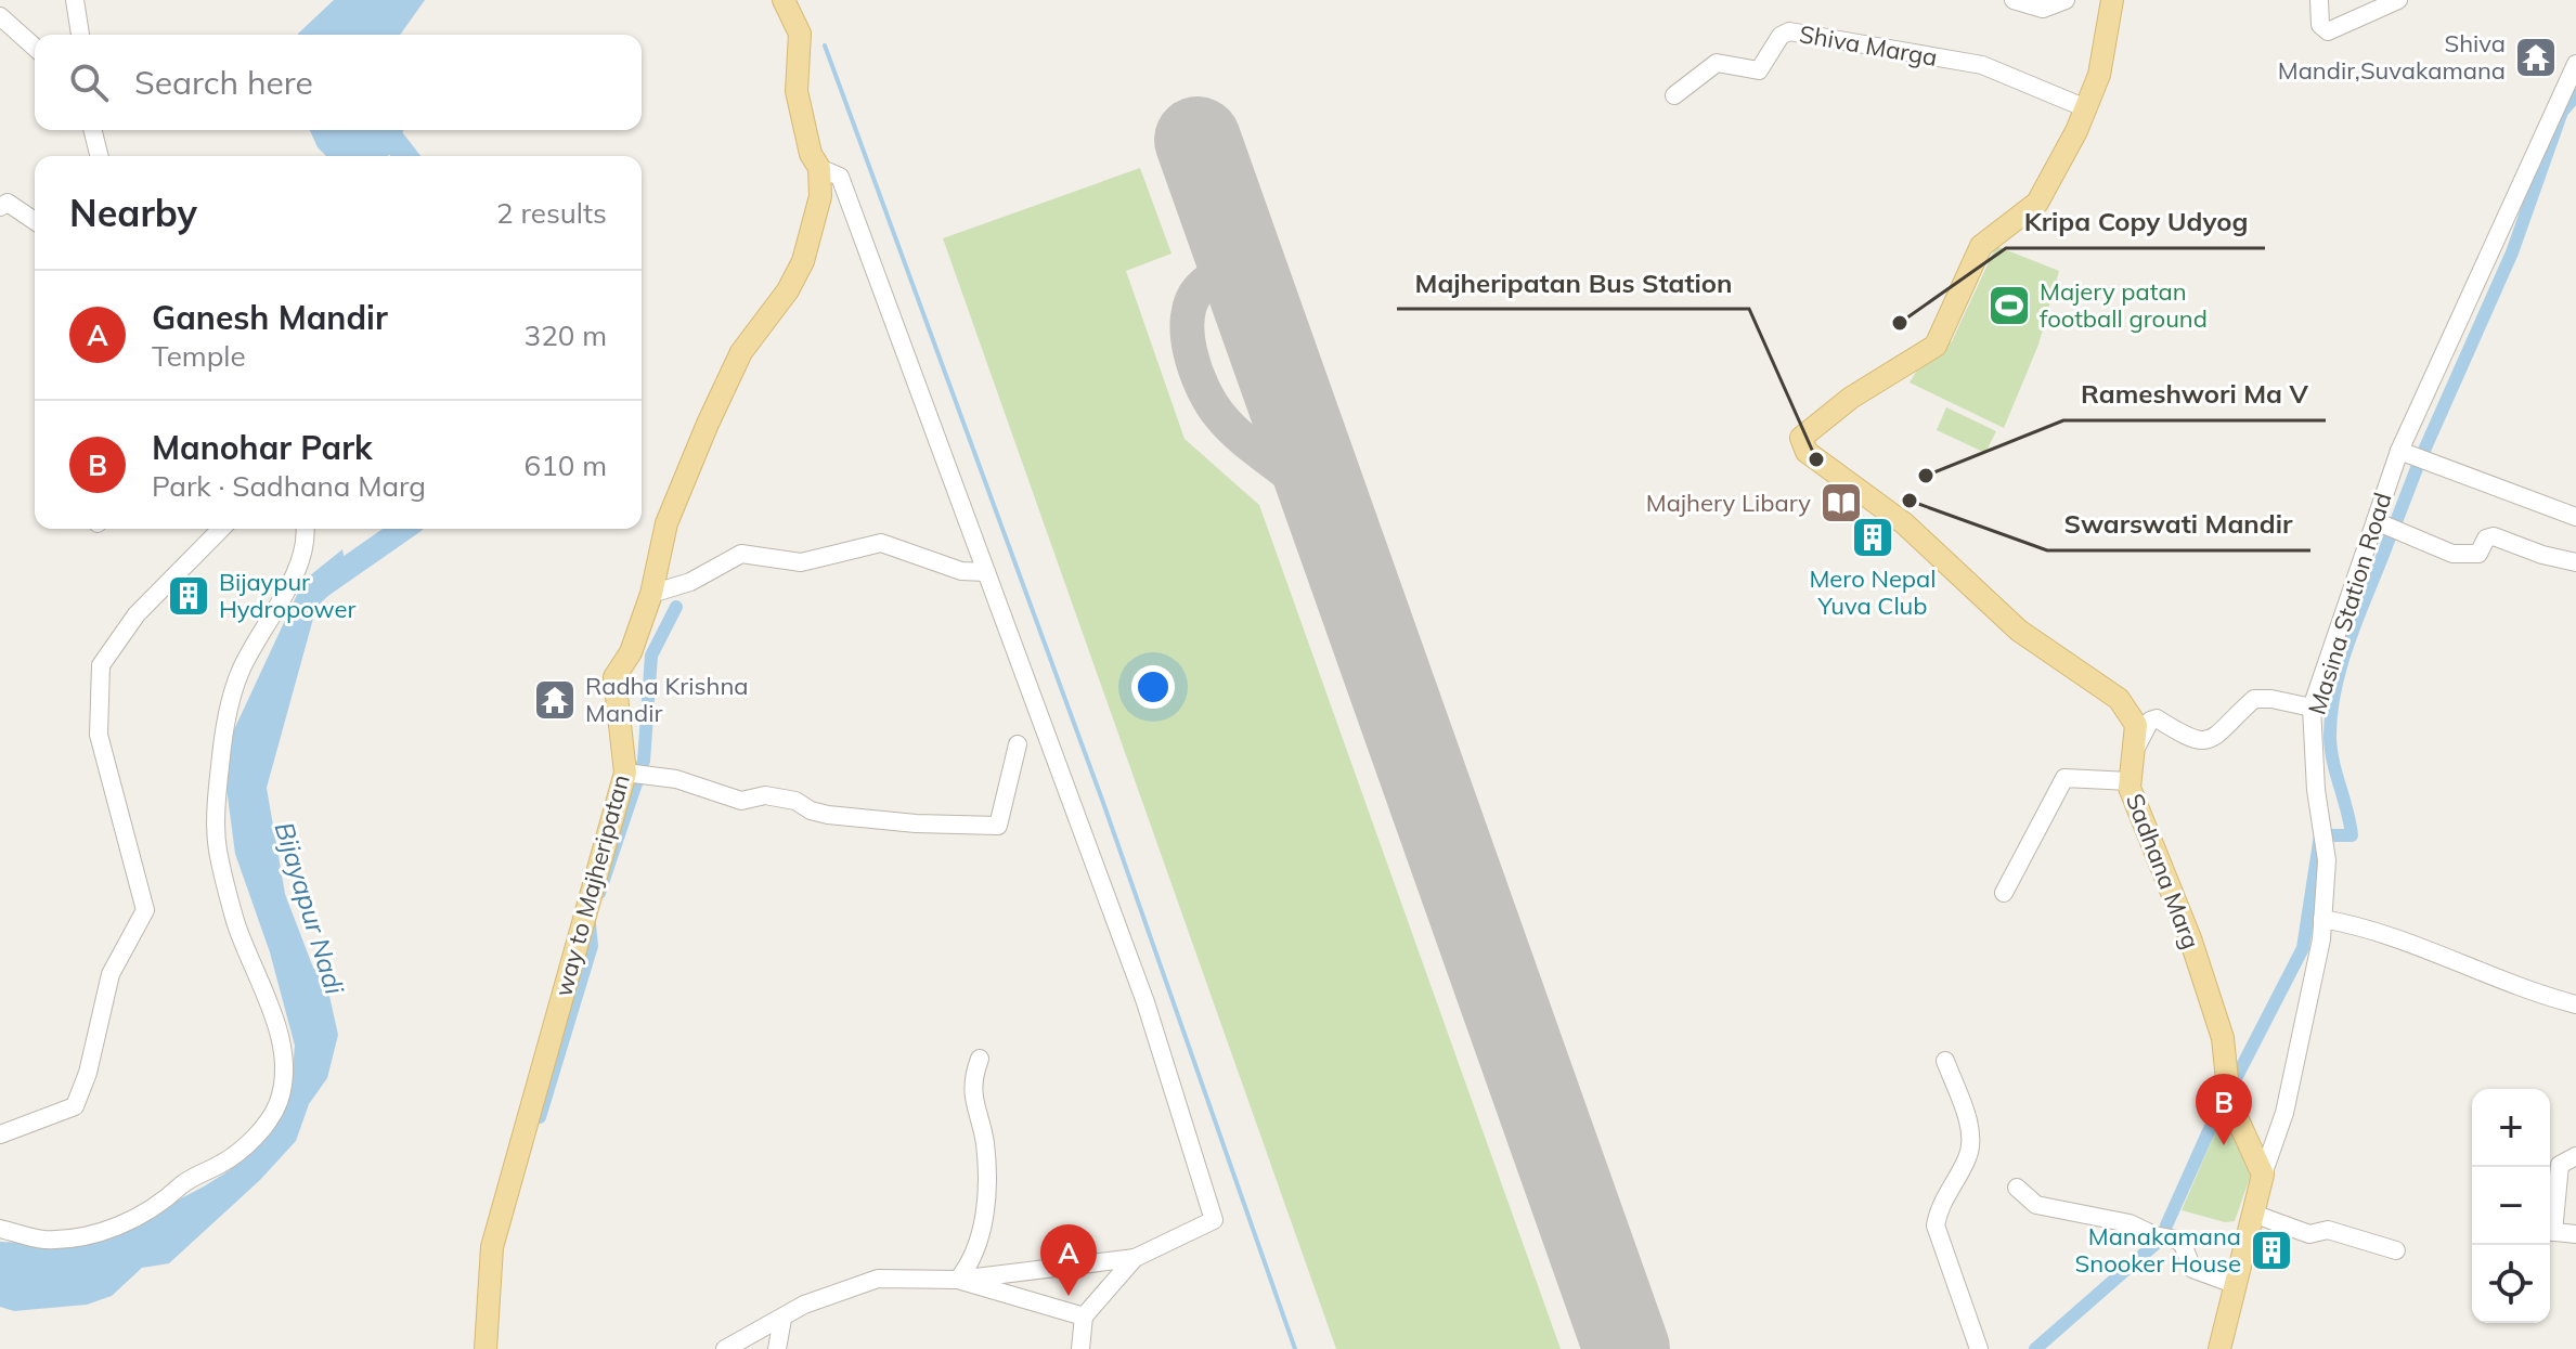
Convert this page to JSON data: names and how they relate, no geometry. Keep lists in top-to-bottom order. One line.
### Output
{"streets":{"main road":["Sadhana Marg","way to Majheripatan"],"street":["Shiva Marga","Masina Station Road"]},"crossings":[["Shiva Marga","Sadhana Marg"],["Masina Station Road","Sadhana Marg"]],"water":["Bijayapur Nadi"],"places":{"temple":["Shiva Mandir,Suvakamana","Radha Krishna Mandir"],"sports":["Majery patan football ground"],"other":["Kripa Copy Udyog","Majheripatan Bus Station","Rameshwori Ma V","Swarswati Mandir"],"library":["Majhery Libary"],"building":["Mero Nepal Yuva Club","Bijaypur Hydropower","Manakamana Snooker House"]},"page":{"search":"Search here","heading":["Nearby","2 results"],"list":[{"mark":"A","name":"Ganesh Mandir","note":"Temple","value":"320 m"},{"mark":"B","name":"Manohar Park","note":"Park · Sadhana Marg","value":"610 m"}],"pins":["B","A"],"map_buttons":["+","−"]}}
